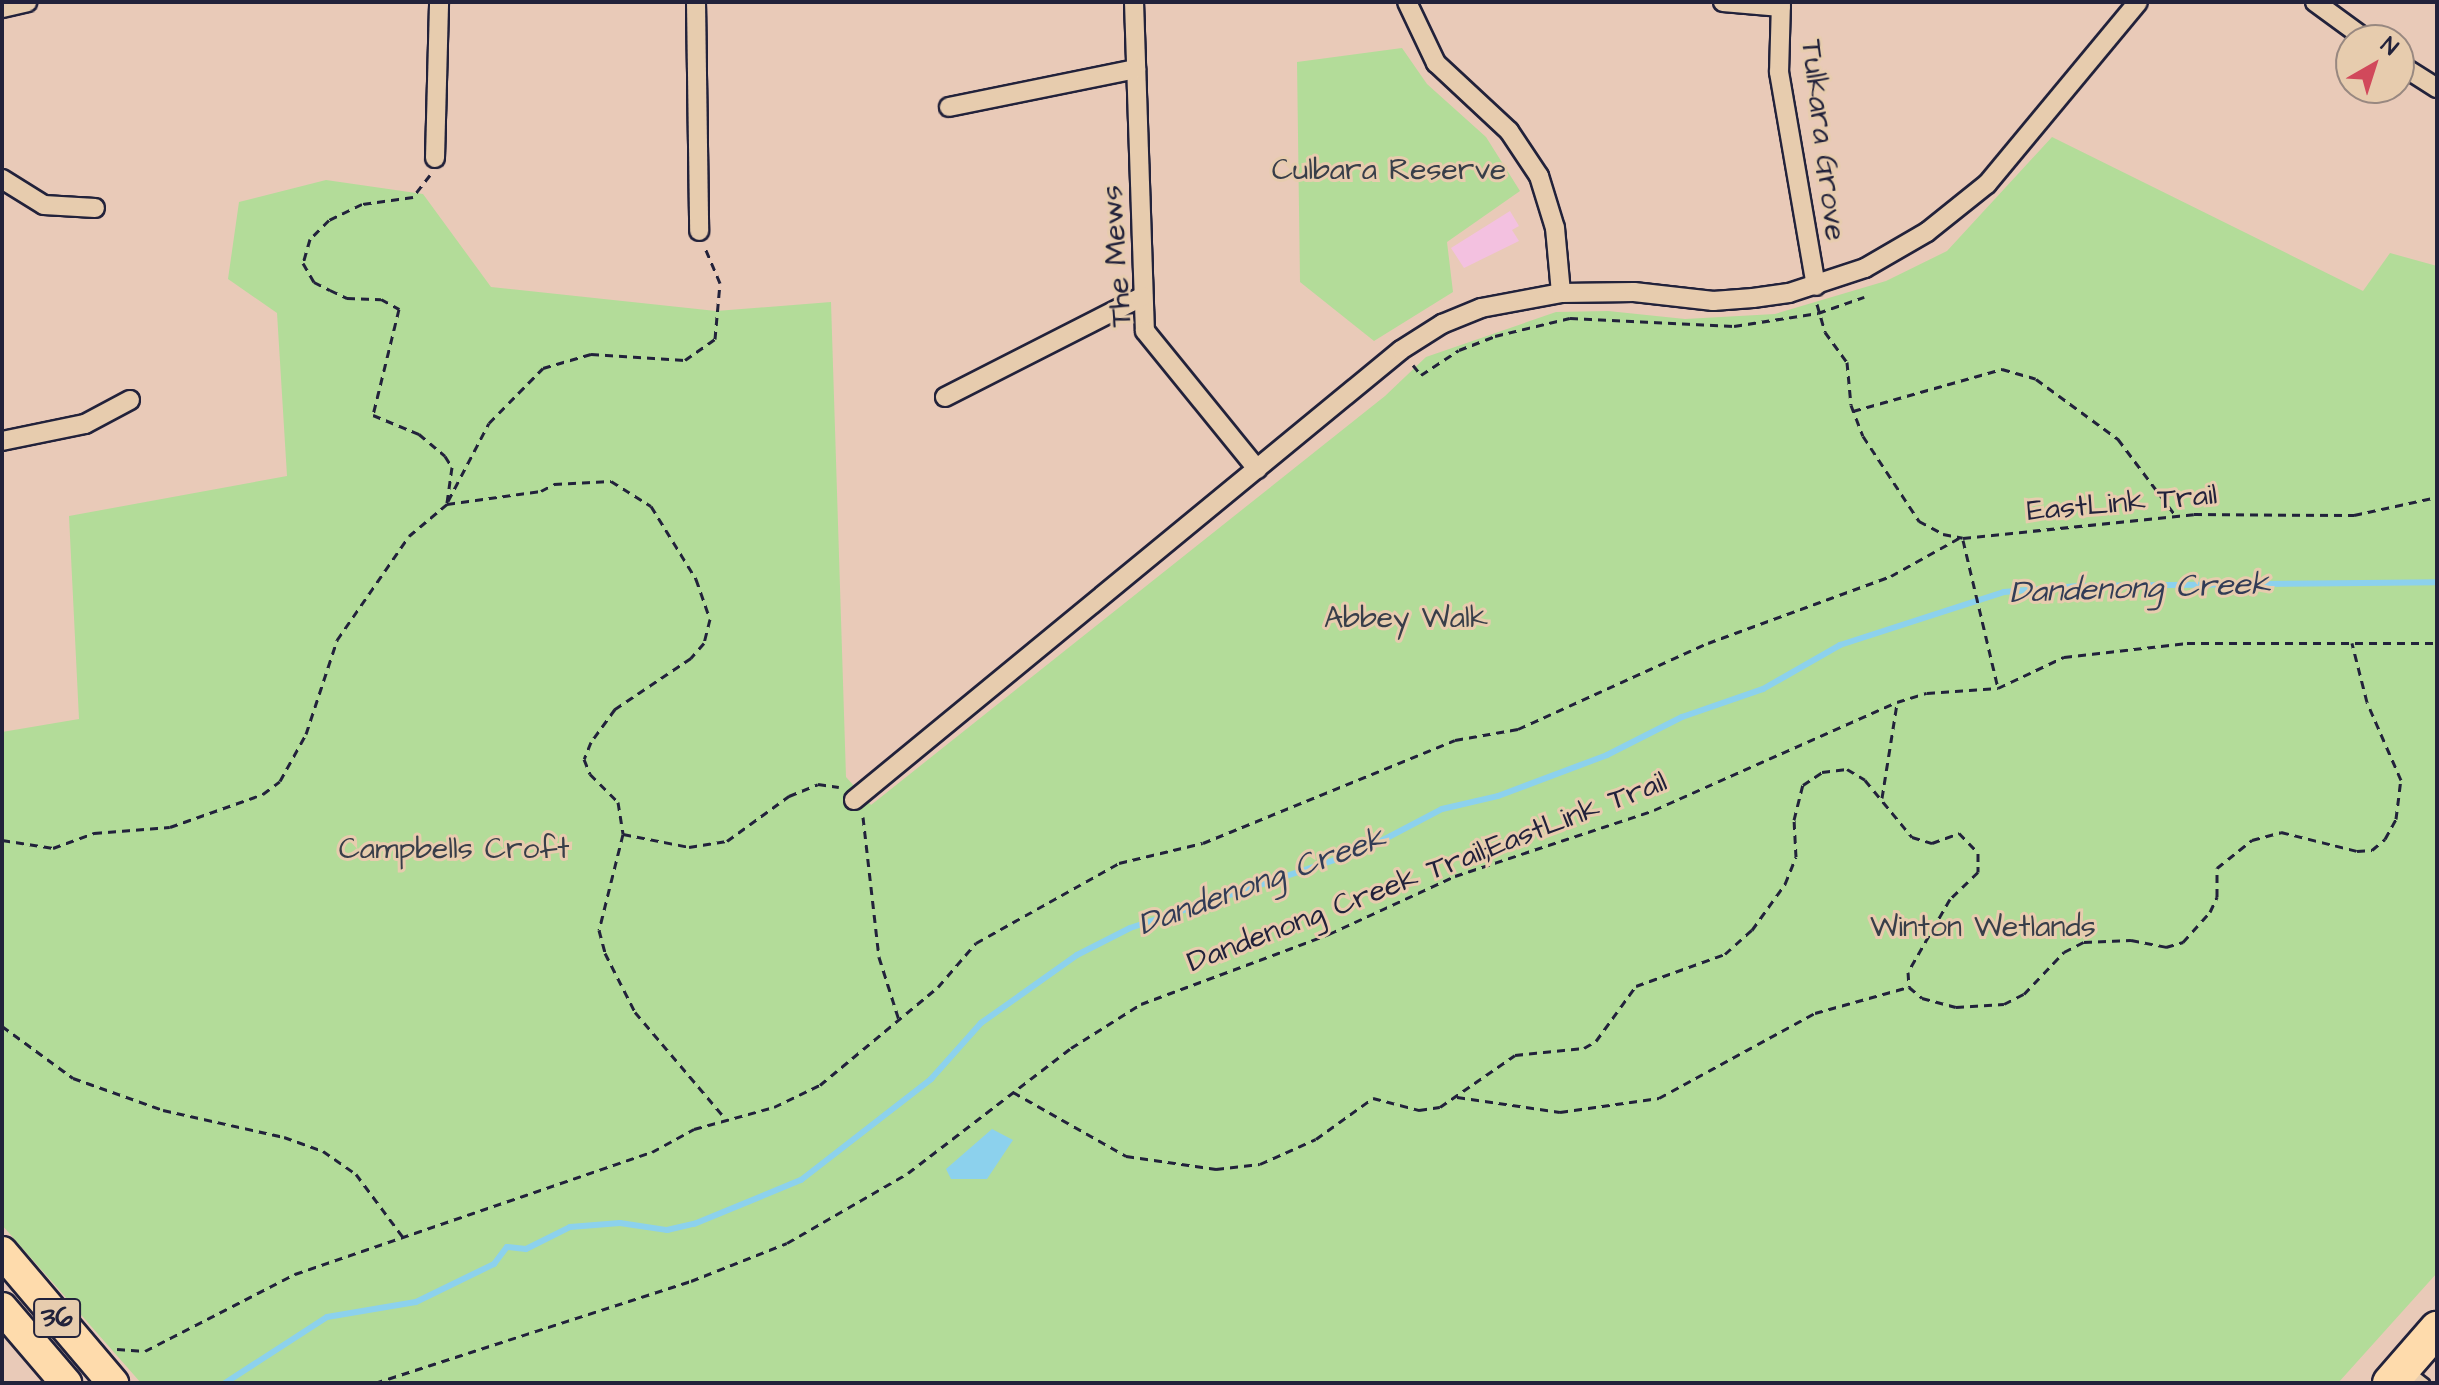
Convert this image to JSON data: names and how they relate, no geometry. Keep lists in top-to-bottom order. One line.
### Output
{"streets":{"main road":["36"],"street":["Tulkara Grove","The Mews"],"path":["EastLink Trail","Dandenong Creek Trail;EastLink Trail"]},"water":["Dandenong Creek"],"parks":["Culbara Reserve","Abbey Walk","Campbells Croft","Winton Wetlands"],"north":"top right"}
